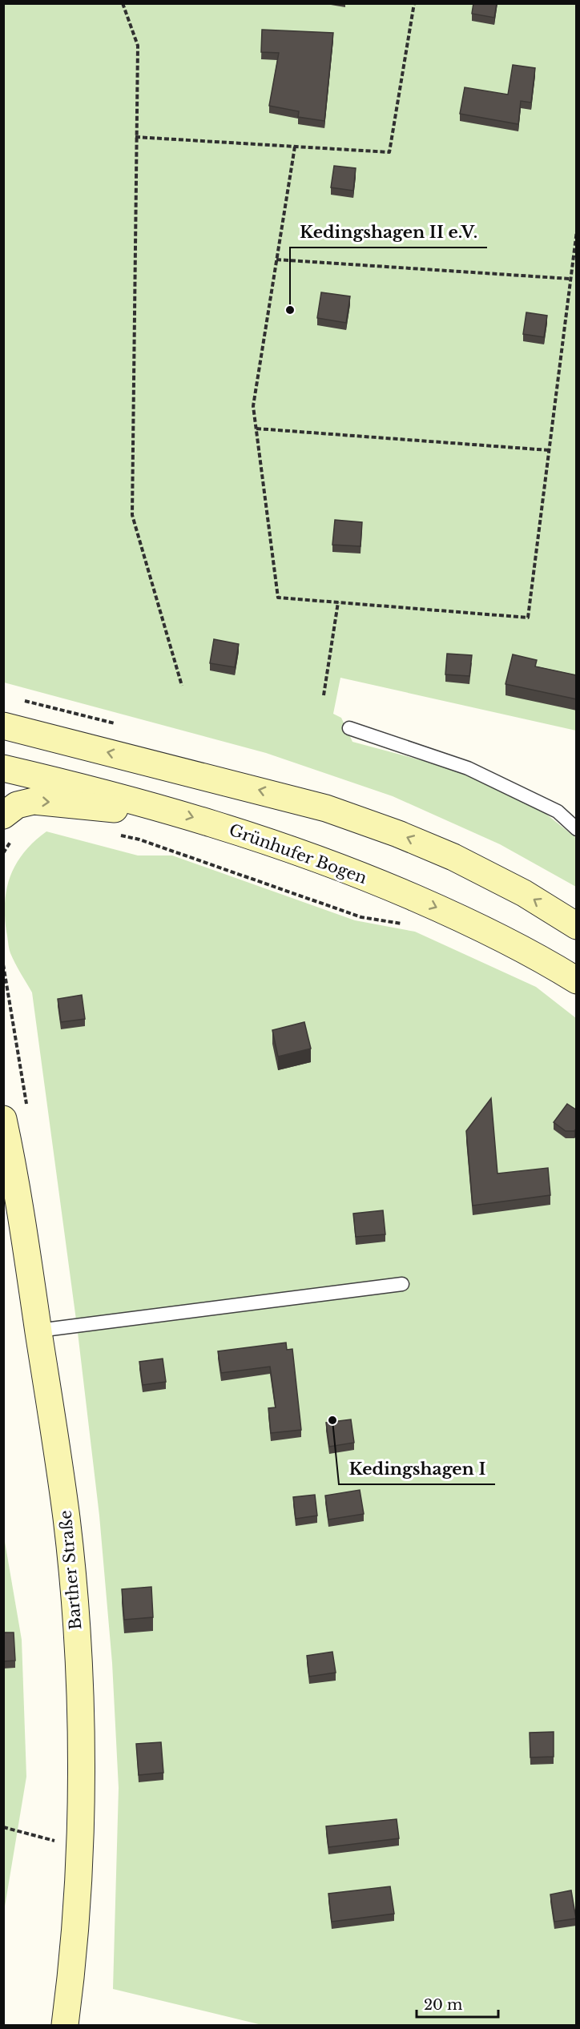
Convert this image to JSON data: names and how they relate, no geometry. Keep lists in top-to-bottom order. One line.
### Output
{"streets":{"main road":["Grünhufer Bogen","Barther Straße"]},"places":["Kedingshagen II e.V.","Kedingshagen I"],"scale_bar":"20 m"}
